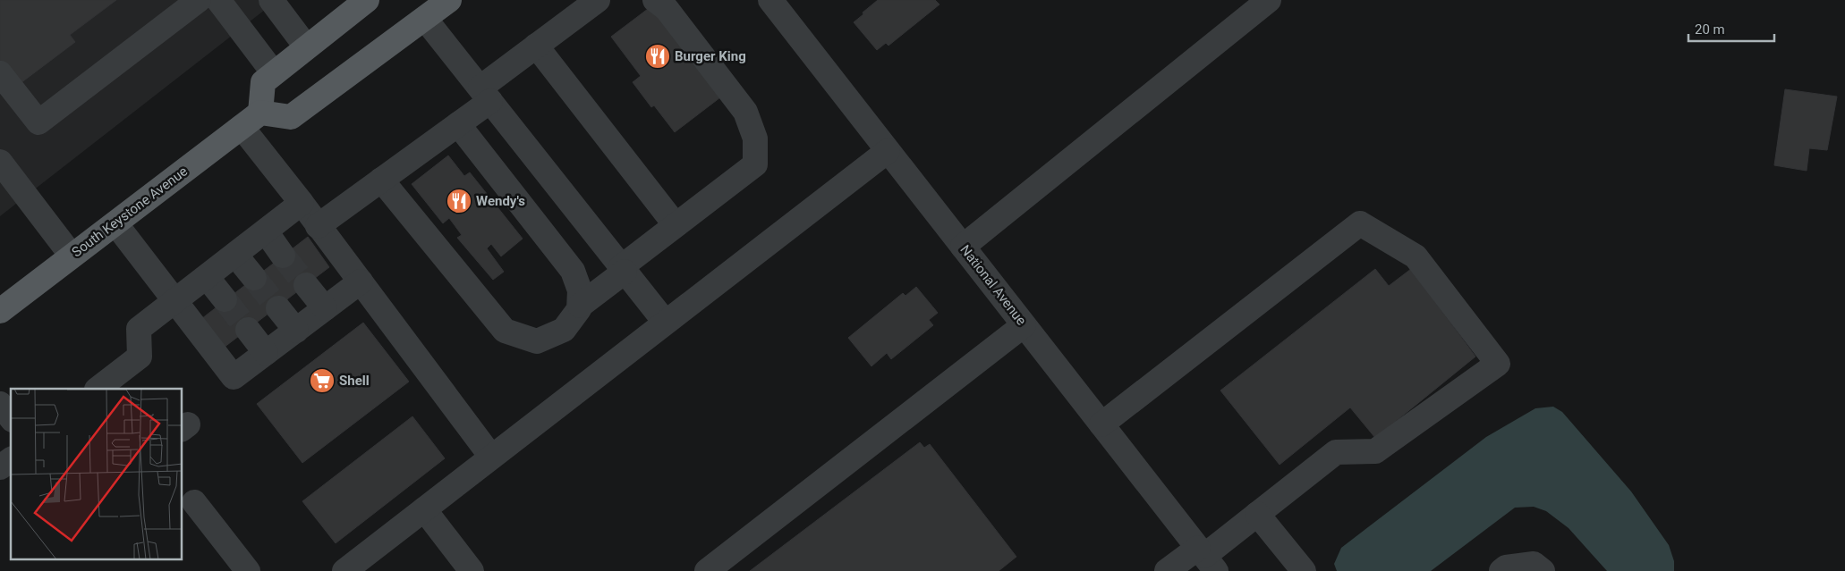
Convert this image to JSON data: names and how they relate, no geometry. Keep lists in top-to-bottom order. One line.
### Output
{"streets":{"main road":["South Keystone Avenue"],"street":["National Avenue"]},"places":{"restaurant":["Burger King","Wendy's"],"supermarket":["Shell"]},"scale_bar":"20 m"}
